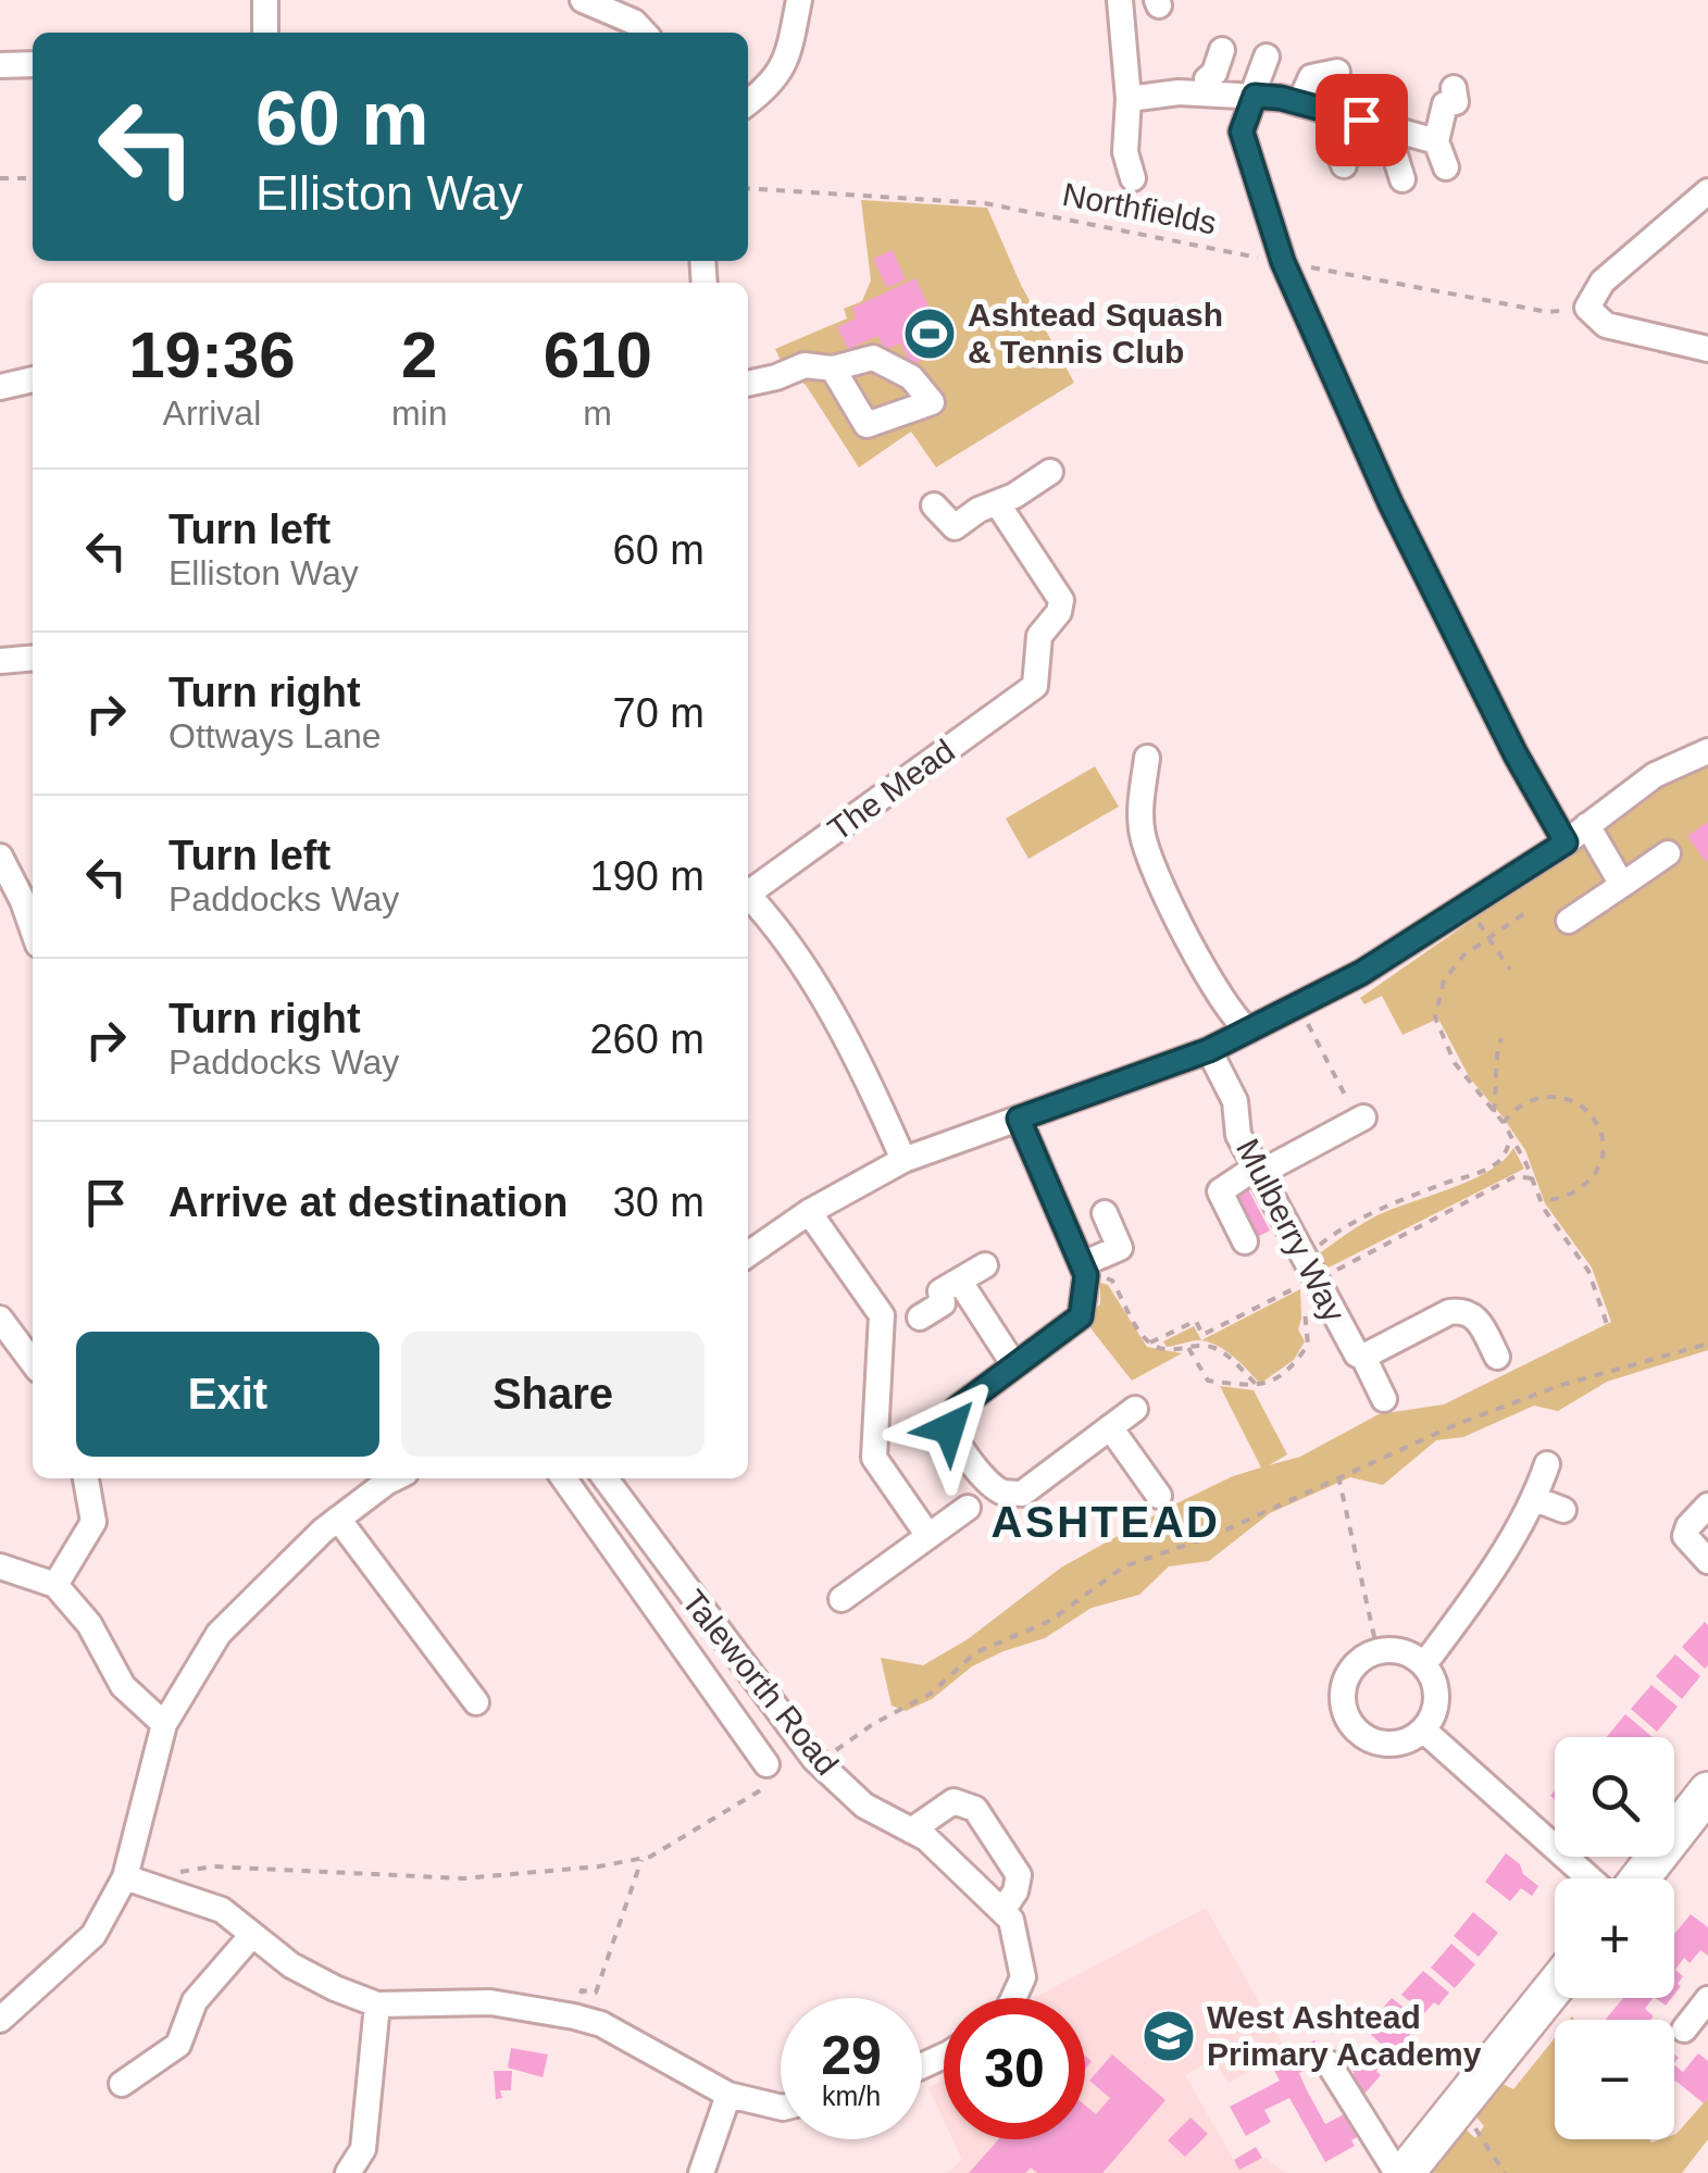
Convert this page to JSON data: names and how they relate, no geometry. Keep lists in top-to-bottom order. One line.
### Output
{"streets":{"street":["The Mead","Mulberry Way","Taleworth Road"],"path":["Northfields"]},"districts":["ASHTEAD"],"places":{"sports":["Ashtead Squash & Tennis Club"],"school or university":["West Ashtead Primary Academy"]},"page":{"turn":["60 m","Elliston Way"],"eta":["19:36","Arrival","2","min","610","m"],"list":[{"name":"Turn left","note":"Elliston Way","value":"60 m"},{"name":"Turn right","note":"Ottways Lane","value":"70 m"},{"name":"Turn left","note":"Paddocks Way","value":"190 m"},{"name":"Turn right","note":"Paddocks Way","value":"260 m"},{"name":"Arrive at destination","value":"30 m"}],"buttons":["Exit","Share"],"map_buttons":["+","−"],"speed":"29 km/h","limit":"30"}}
